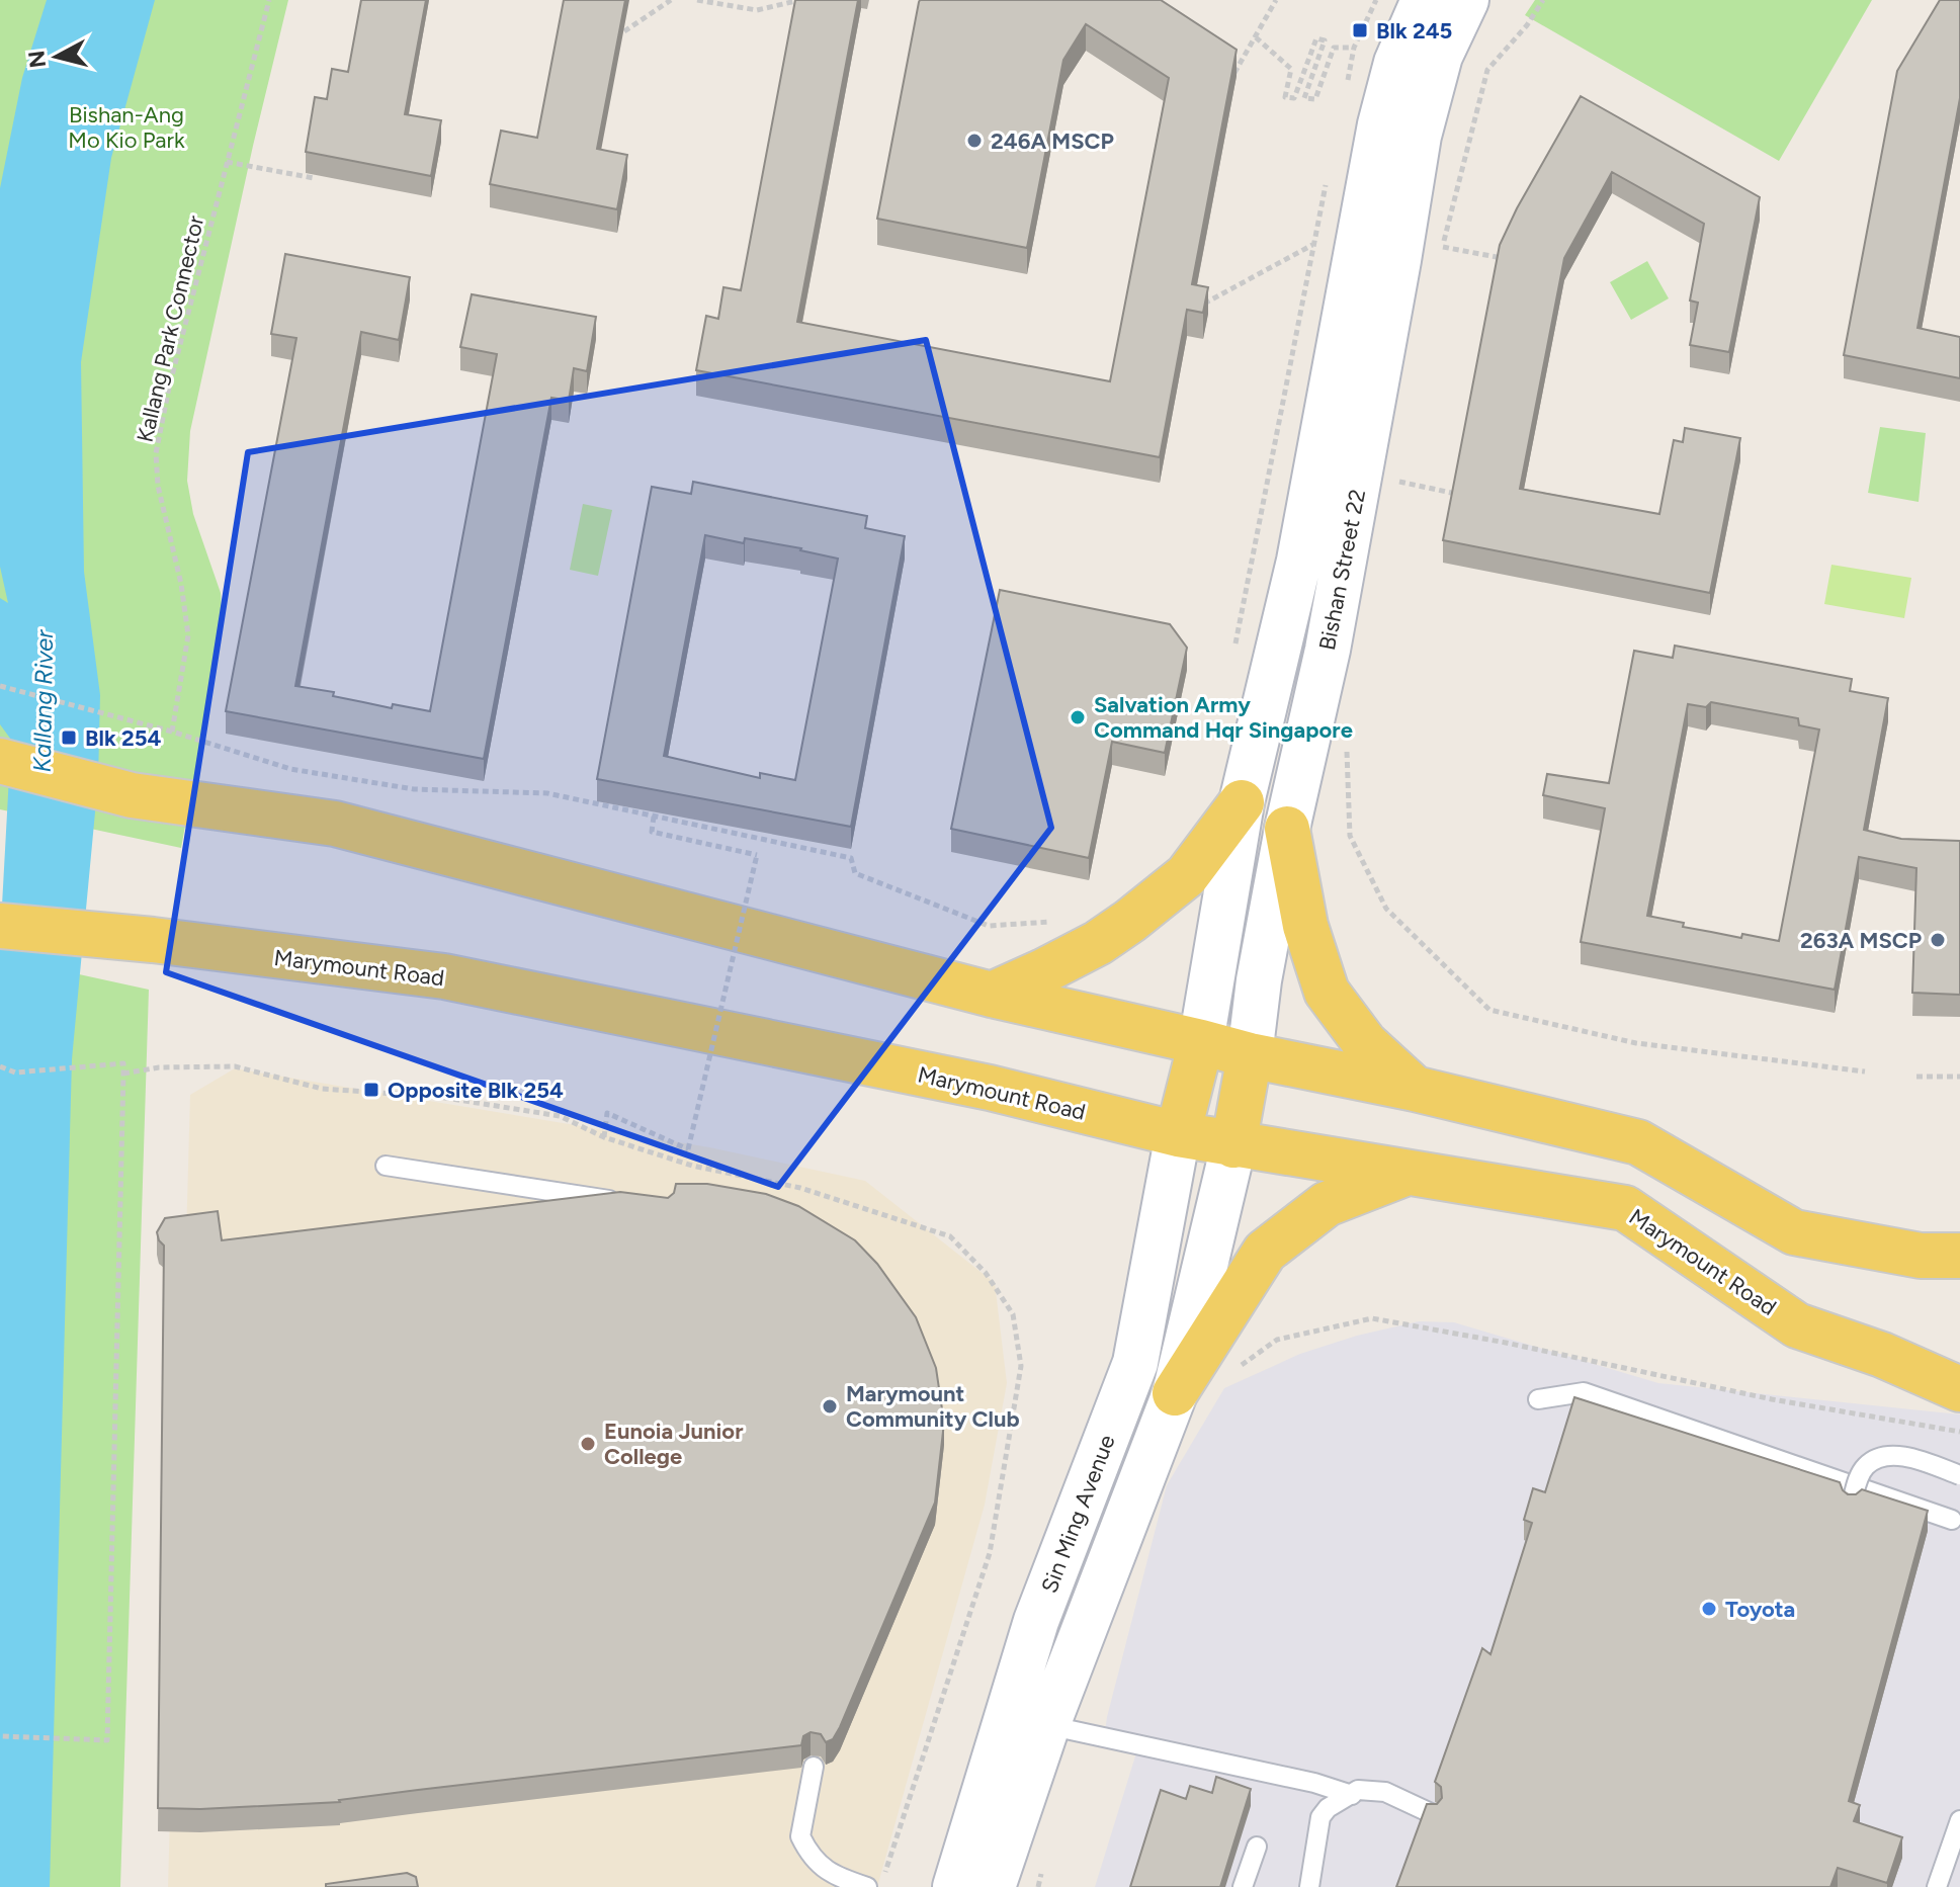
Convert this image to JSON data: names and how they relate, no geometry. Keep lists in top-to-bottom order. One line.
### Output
{"streets":{"main road":["Bishan Street 22","Marymount Road","Sin Ming Avenue"],"path":["Kallang Park Connector"]},"crossings":[["Bishan Street 22","Marymount Road"],["Bishan Street 22","Sin Ming Avenue"],["Marymount Road","Sin Ming Avenue"]],"water":["Kallang River"],"parks":["Bishan-Ang Mo Kio Park"],"places":{"transit":["Blk 245","Blk 254","Opposite Blk 254"],"other":["246A MSCP","Salvation Army Command Hqr Singapore","263A MSCP","Marymount Community Club","Eunoia Junior College","Toyota"]},"north":"left"}
